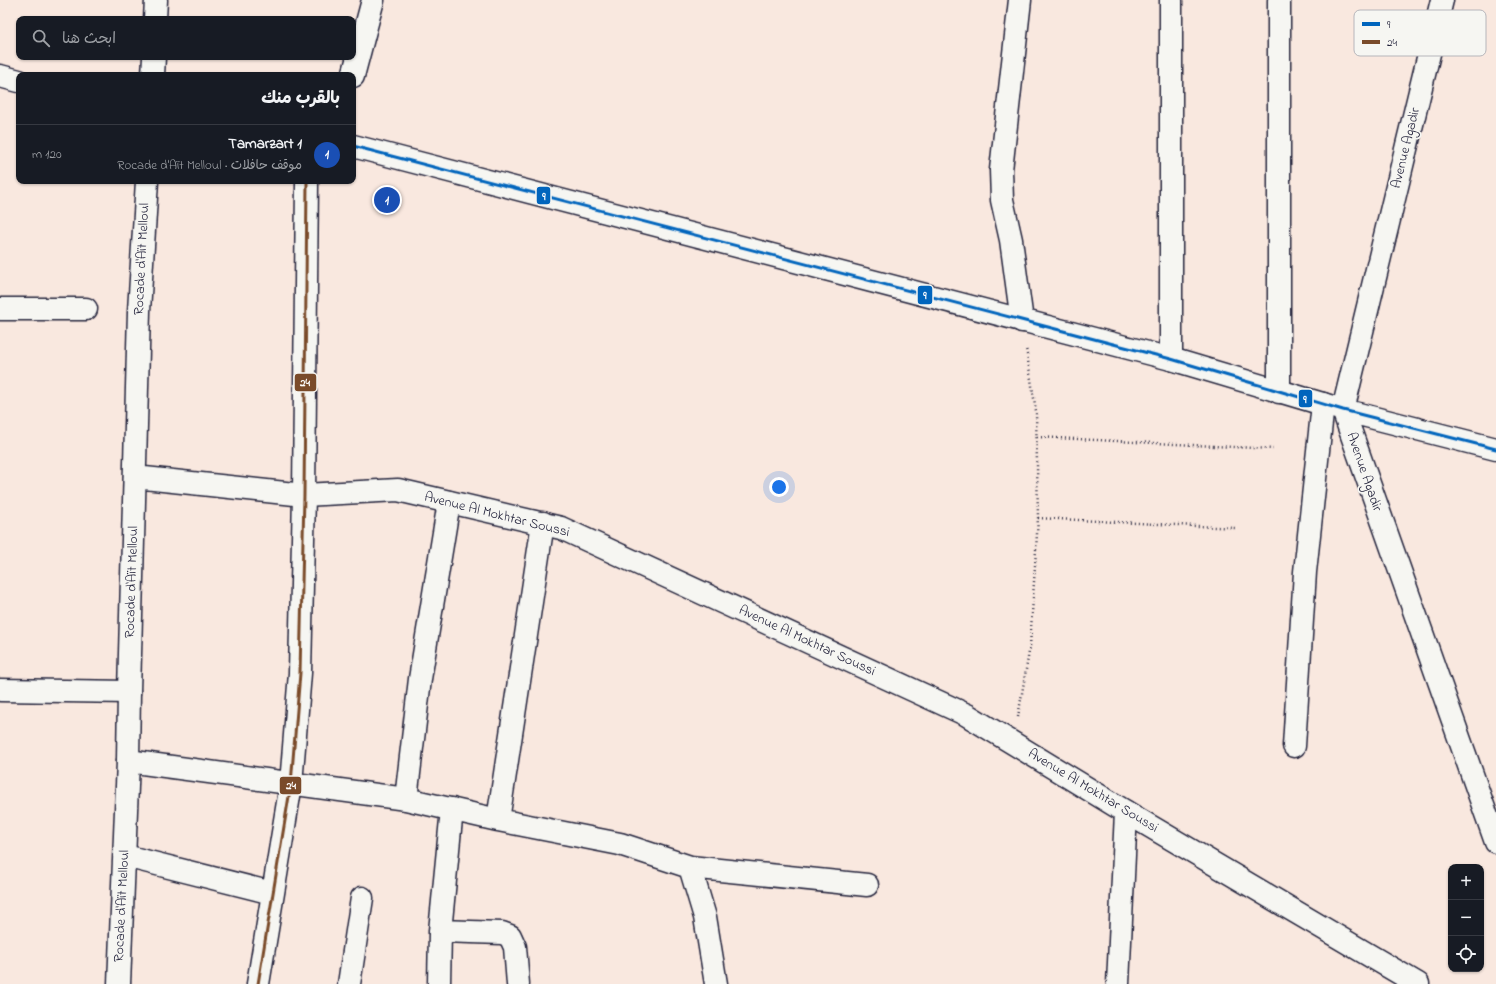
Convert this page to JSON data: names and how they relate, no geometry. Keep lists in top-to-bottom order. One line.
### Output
{"streets":{"street":["Avenue Agadir","Rocade d'Aït Melloul","Avenue Al Mokhtar Soussi"]},"crossings":[["Rocade d'Aït Melloul","Avenue Al Mokhtar Soussi"]],"lines":["transit line 9","transit line 24"],"legend":["9","24"],"page":{"search":"ابحث هنا","heading":"بالقرب منك","list":[{"mark":"1","name":"Tamarzart 1","note":"موقف حافلات · Rocade d'Aït Melloul","value":"120 m"}],"pins":"1","map_buttons":["+","−"]}}
